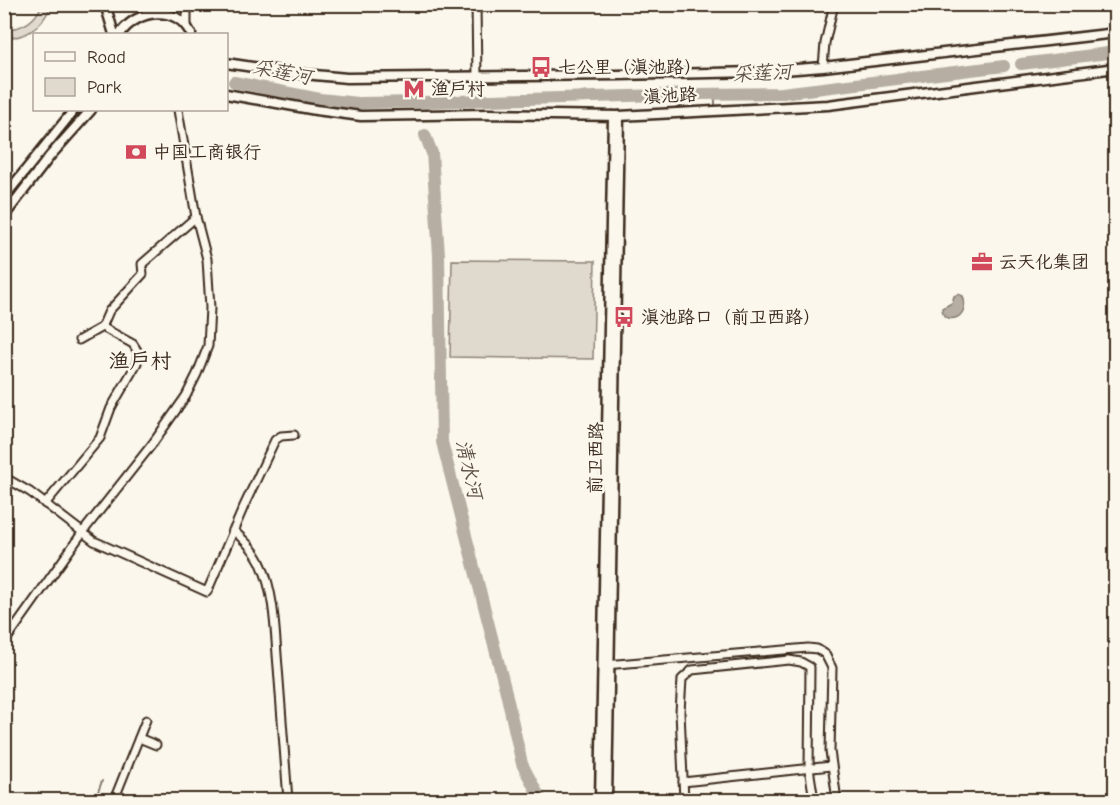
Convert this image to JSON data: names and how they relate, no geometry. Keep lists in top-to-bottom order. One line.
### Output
{"streets":{"main road":["滇池路","前卫西路"]},"crossings":[["滇池路","前卫西路"]],"districts":["渔户村"],"water":["采莲河","清水河"],"places":{"bus stop":["七公里（滇池路）","滇池路口（前卫西路）"],"metro station":["渔户村"],"bank":["中国工商银行"],"office":["云天化集团"]},"legend":["Road","Park"]}
